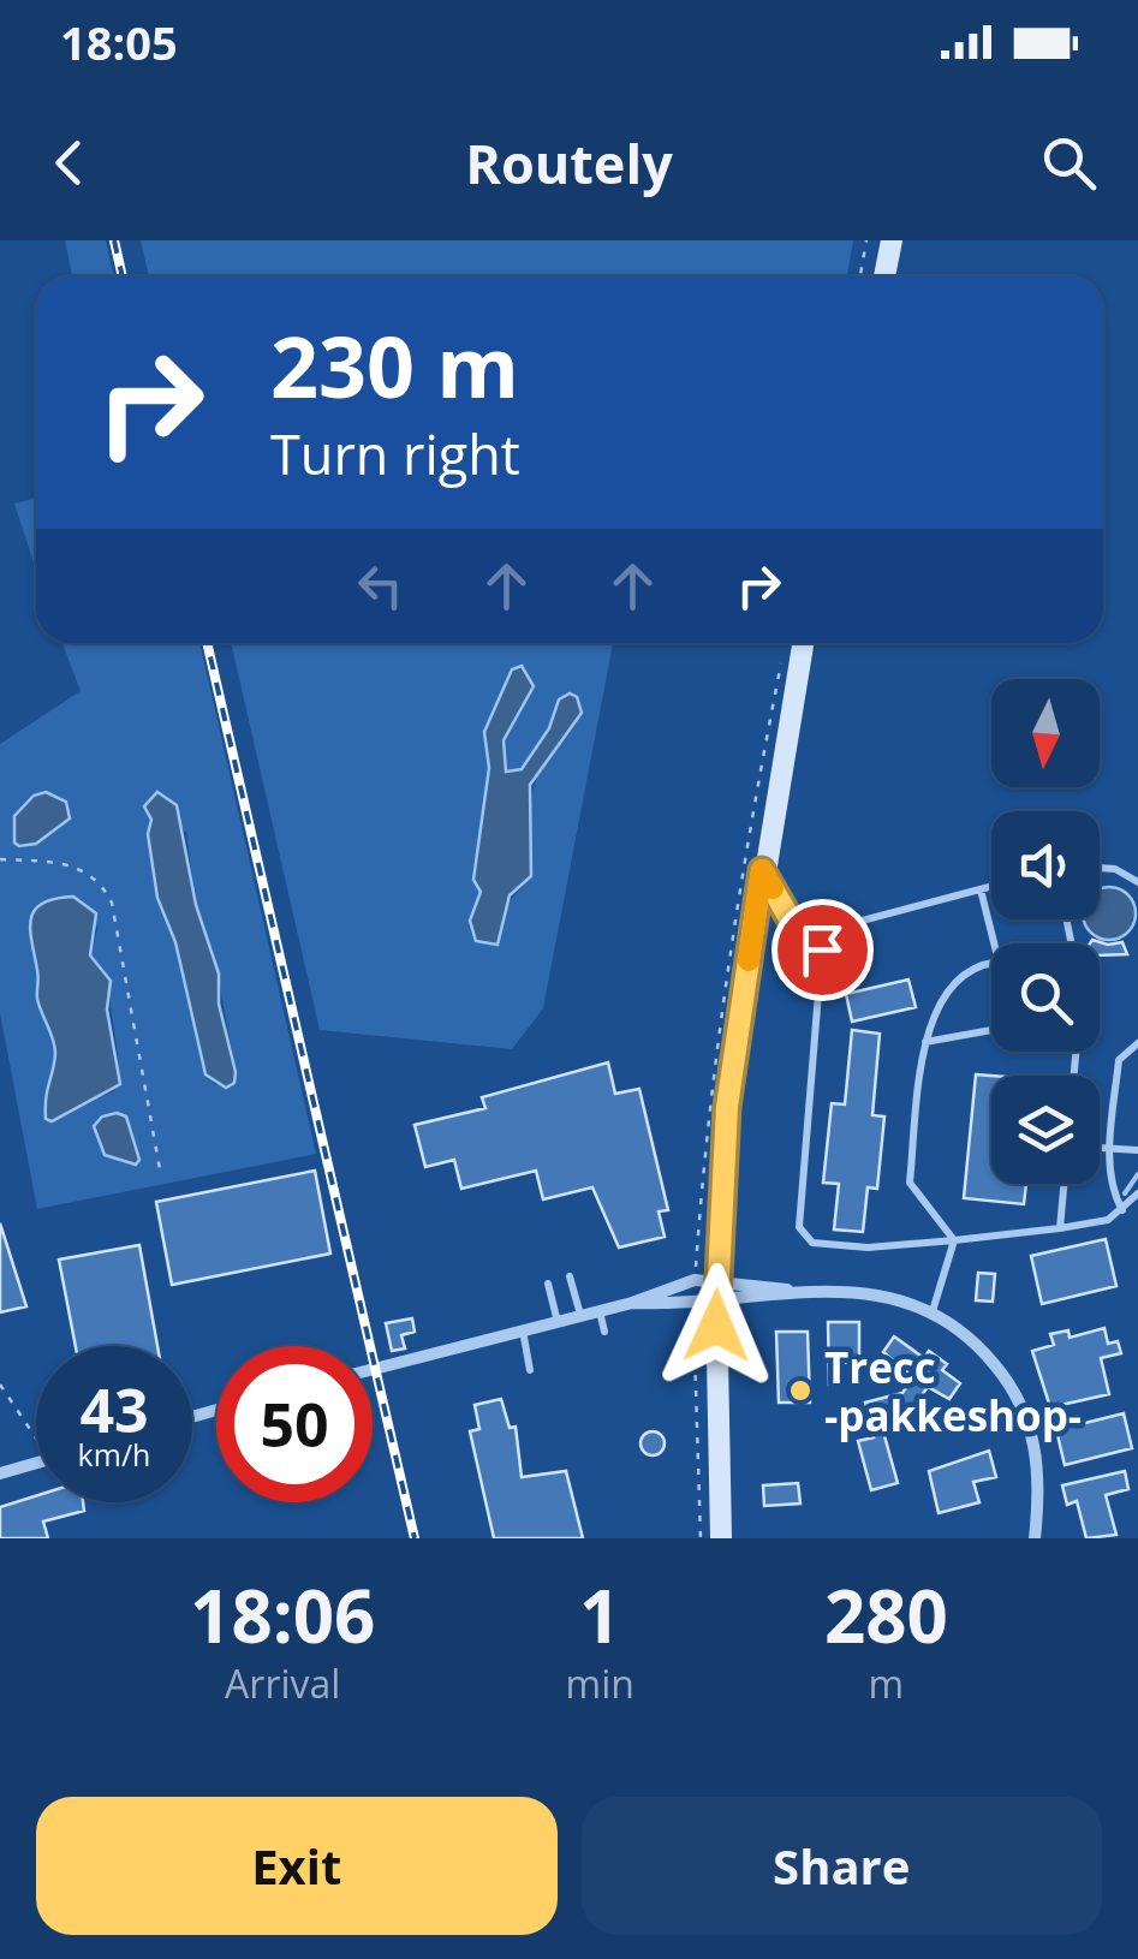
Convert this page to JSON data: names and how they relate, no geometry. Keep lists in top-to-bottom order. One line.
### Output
{"places":["Trecc -pakkeshop-"],"north":"bottom","page":{"status":"18:05","header":"Routely","turn":["230 m","Turn right"],"speed":"43 km/h","limit":"50","eta":["18:06","Arrival","1","min","280","m"],"buttons":["Exit","Share"]}}
